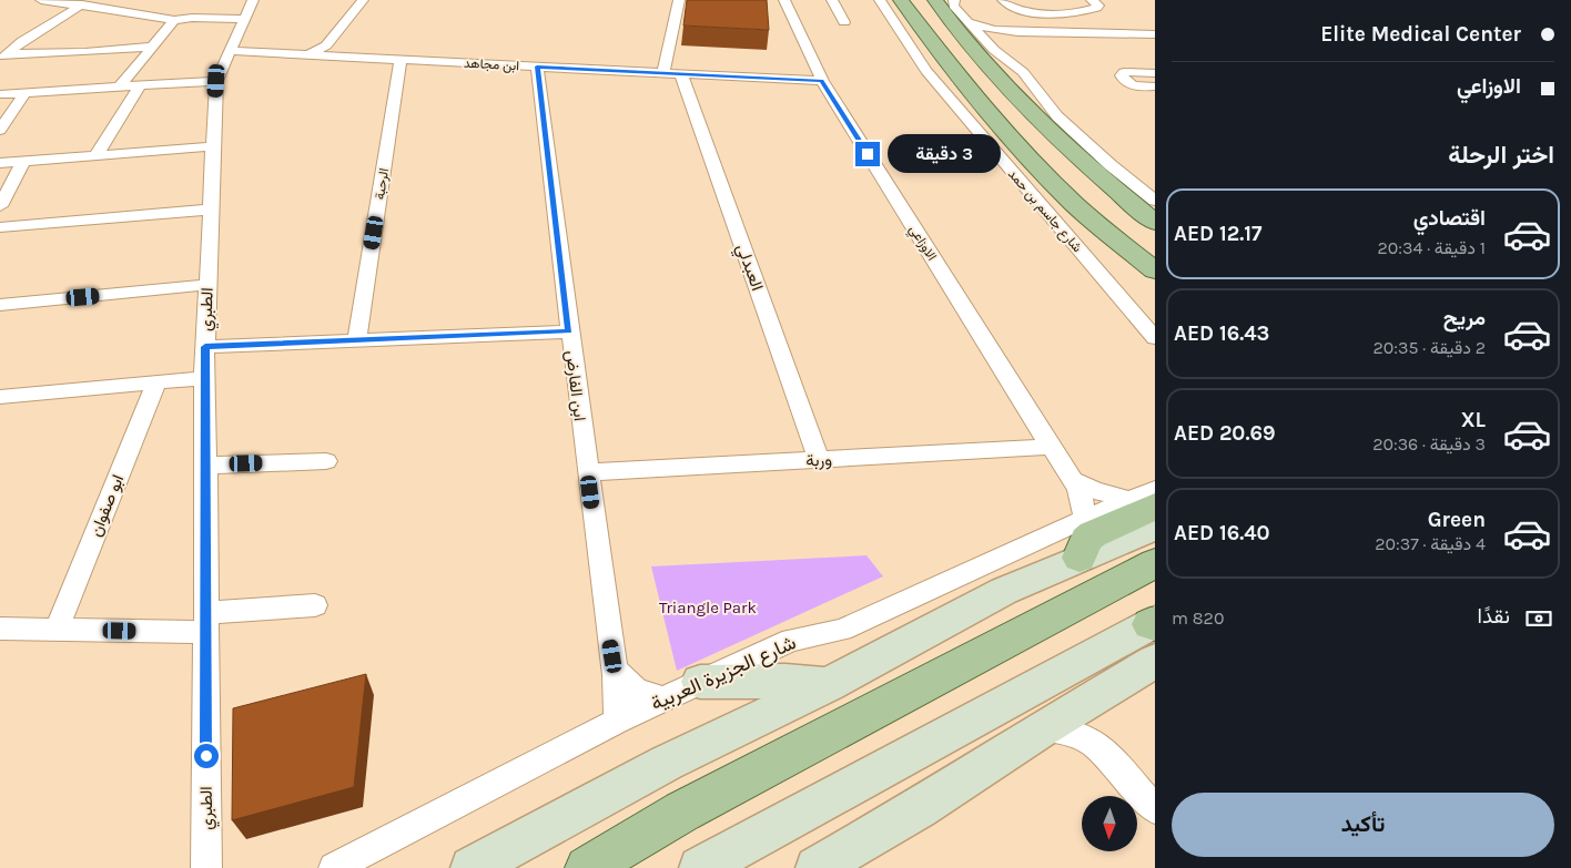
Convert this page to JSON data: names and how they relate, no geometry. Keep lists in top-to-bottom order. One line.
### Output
{"streets":{"main road":["شارع جاسم بن حمد"],"street":["ابن مجاهد","الرحبة","الاوزاعي","العبدلي","الطبري","ابن الفارض","وربة","ابو صفوان","شارع الجزيرة العربية"]},"crossings":[["ابن مجاهد","الرحبة"],["ابن مجاهد","الاوزاعي"],["ابن مجاهد","العبدلي"],["ابن مجاهد","الطبري"],["ابن مجاهد","ابن الفارض"],["الاوزاعي","وربة"],["الاوزاعي","شارع الجزيرة العربية"],["العبدلي","وربة"],["ابن الفارض","وربة"],["ابن الفارض","شارع الجزيرة العربية"]],"parks":["Triangle Park"],"north":"bottom","page":{"banner":["Elite Medical Center","الاوزاعي"],"heading":"اختر الرحلة","bubble":"3 دقيقة","list":[{"name":"اقتصادي","note":"1 دقيقة · 20:34","value":"AED 12.17"},{"name":"مريح","note":"2 دقيقة · 20:35","value":"AED 16.43"},{"name":"XL","note":"3 دقيقة · 20:36","value":"AED 20.69"},{"name":"Green","note":"4 دقيقة · 20:37","value":"AED 16.40"}],"pay":["نقدًا","820 m"],"buttons":"تأكيد"}}
